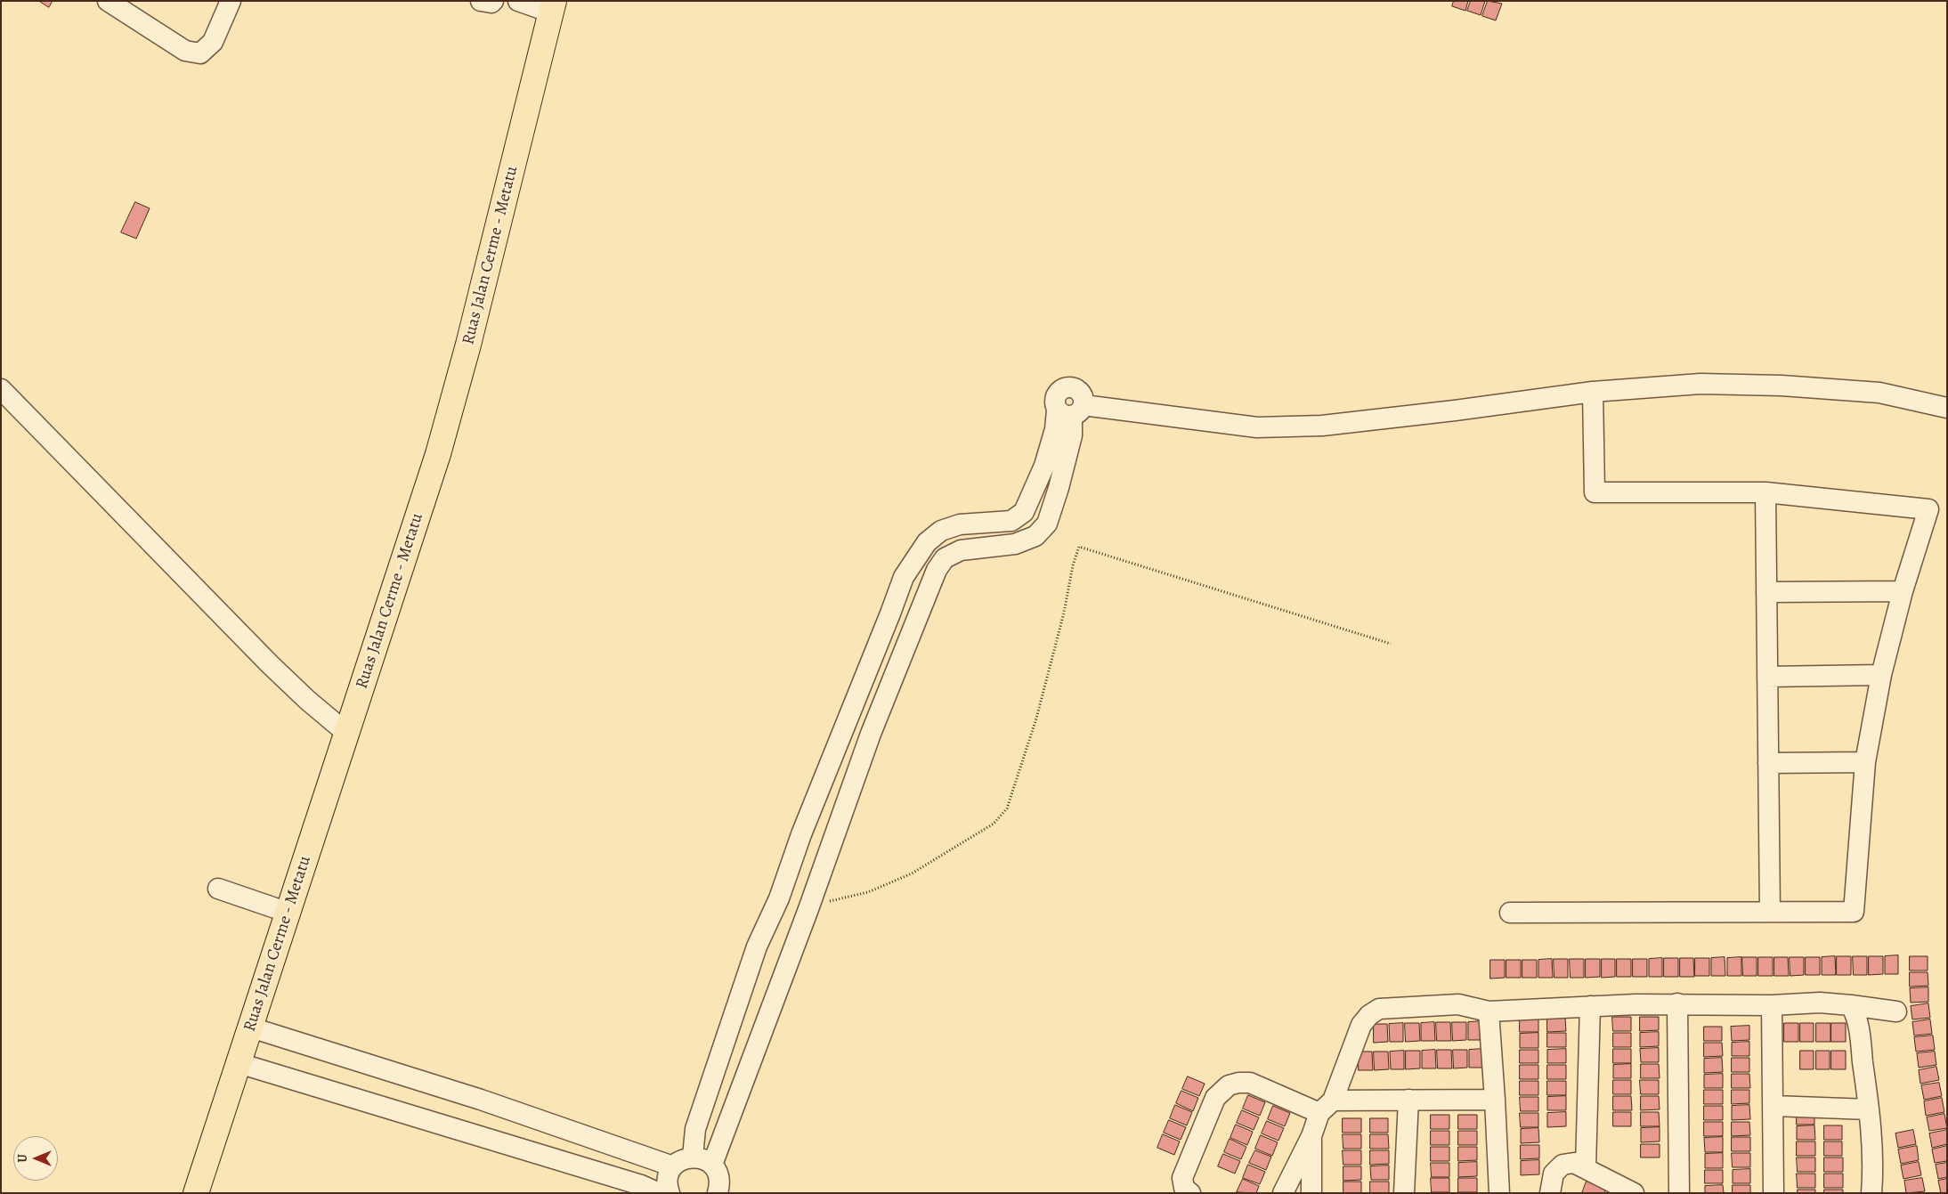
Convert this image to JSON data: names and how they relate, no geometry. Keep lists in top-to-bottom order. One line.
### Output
{"streets":{"main road":["Ruas Jalan Cerme - Metatu"]},"north":"left"}
